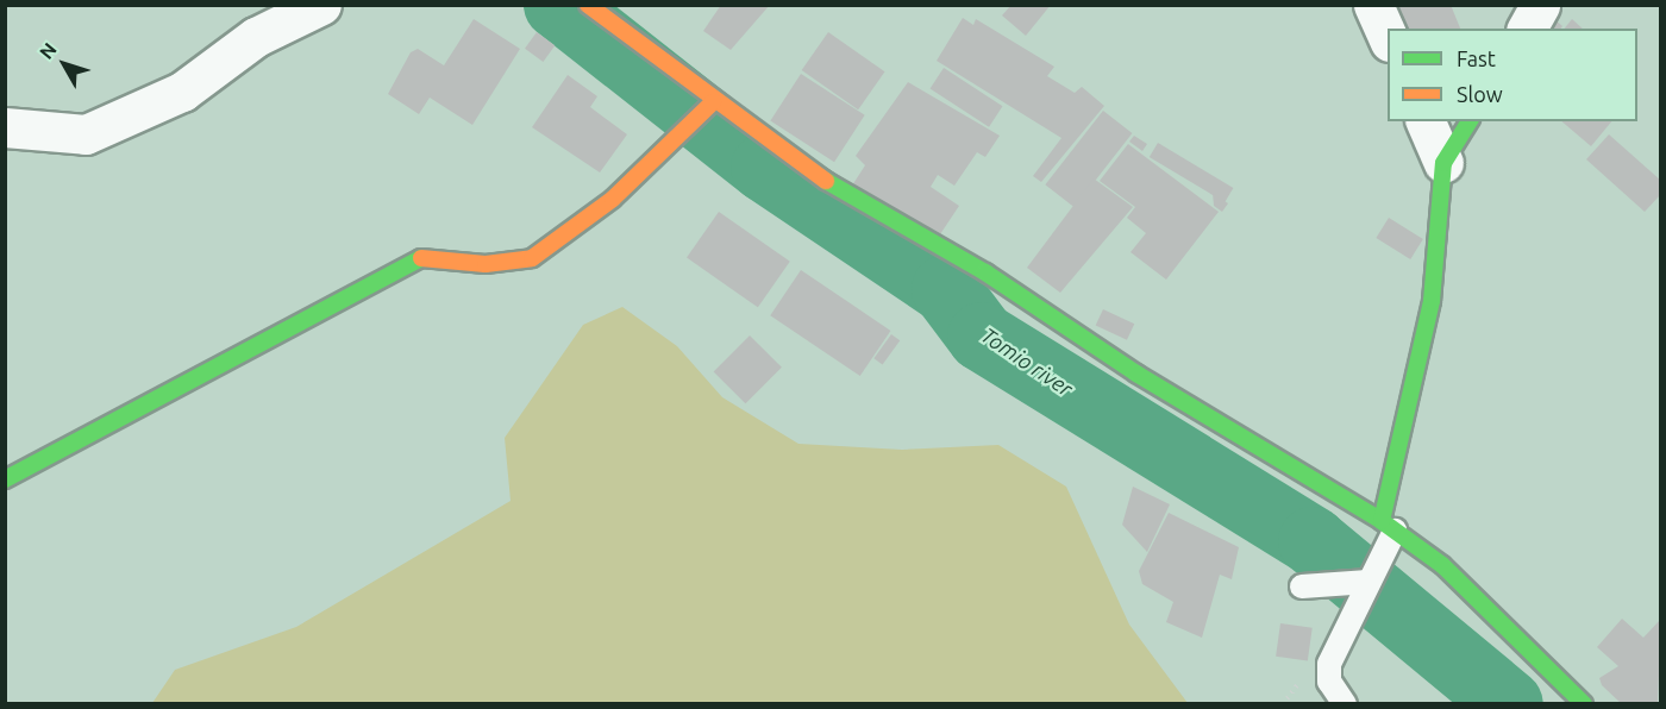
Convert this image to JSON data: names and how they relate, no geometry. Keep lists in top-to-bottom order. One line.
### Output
{"water":["Tomio river"],"legend":["Fast","Slow"],"north":"top left"}
